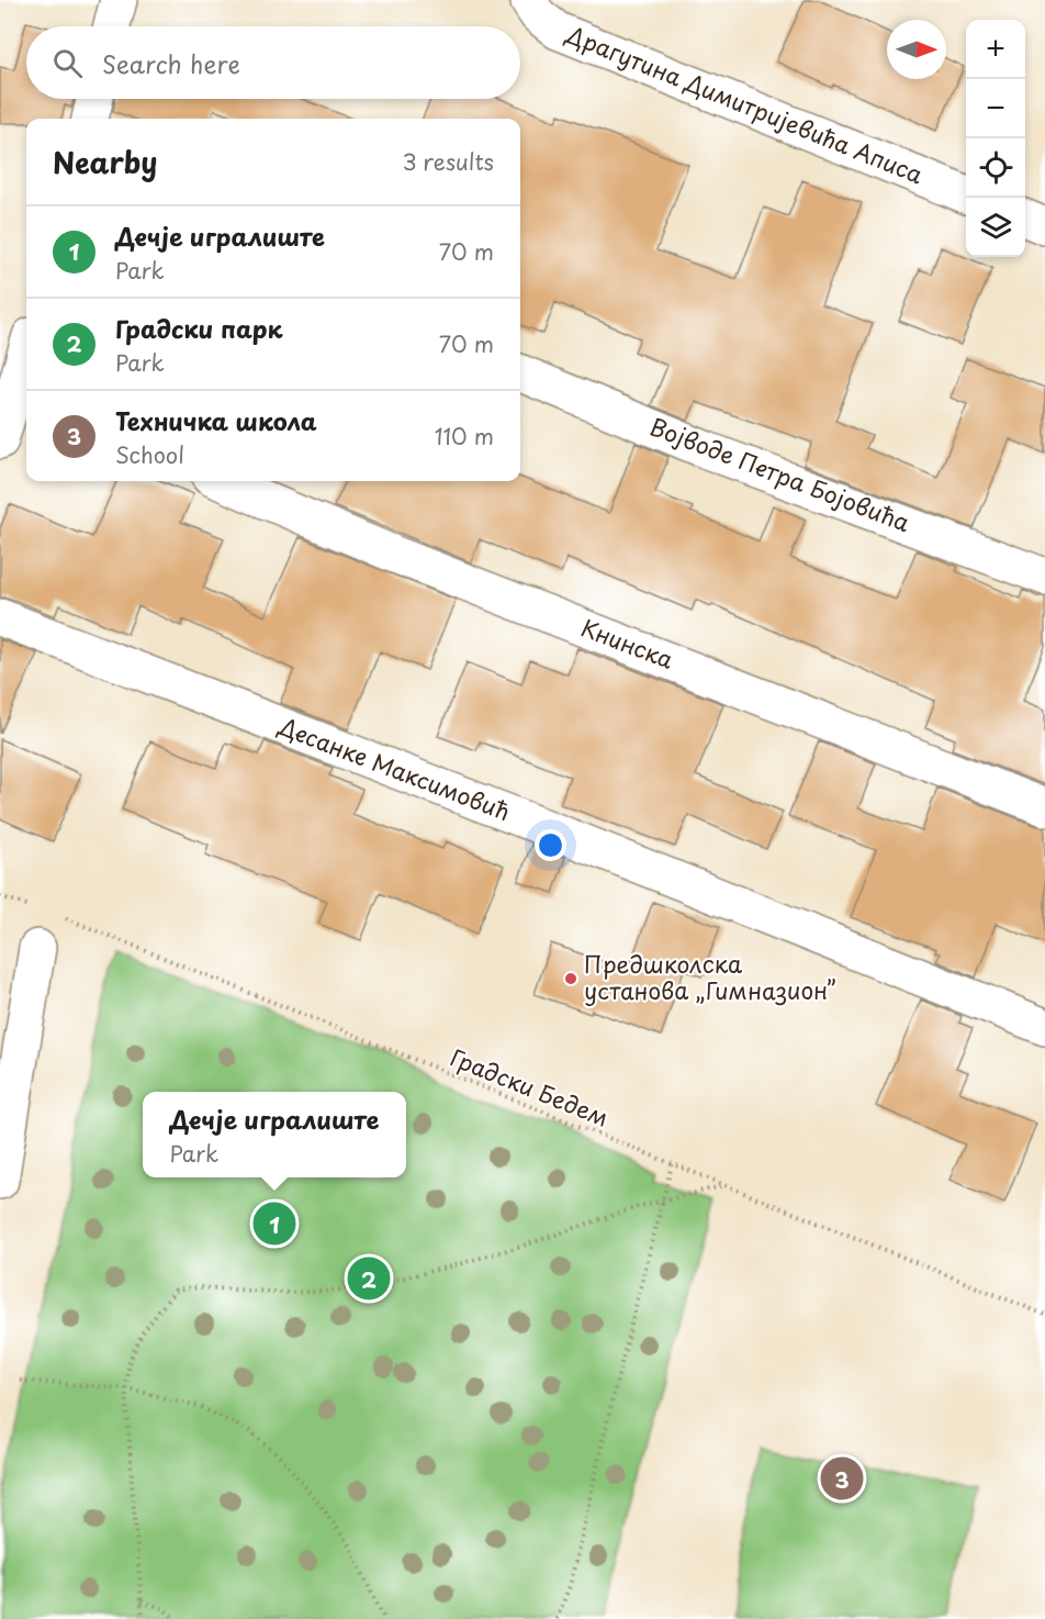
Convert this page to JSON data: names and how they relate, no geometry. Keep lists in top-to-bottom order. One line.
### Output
{"streets":{"street":["Драгутина Димитријевића Аписа","Војводе Петра Бојовића","Книнска","Десанке Максимовић"],"path":["Градски Бедем"]},"places":["Предшколска установа „Гимназион”"],"north":"right","page":{"map_buttons":["+","−"],"search":"Search here","heading":["Nearby","3 results"],"list":[{"mark":"1","name":"Дечје игралиште","note":"Park","value":"70 m"},{"mark":"2","name":"Градски парк","note":"Park","value":"70 m"},{"mark":"3","name":"Техничка школа","note":"School","value":"110 m"}],"popup":["Дечје игралиште","Park"],"pins":["1","2","3"]}}
